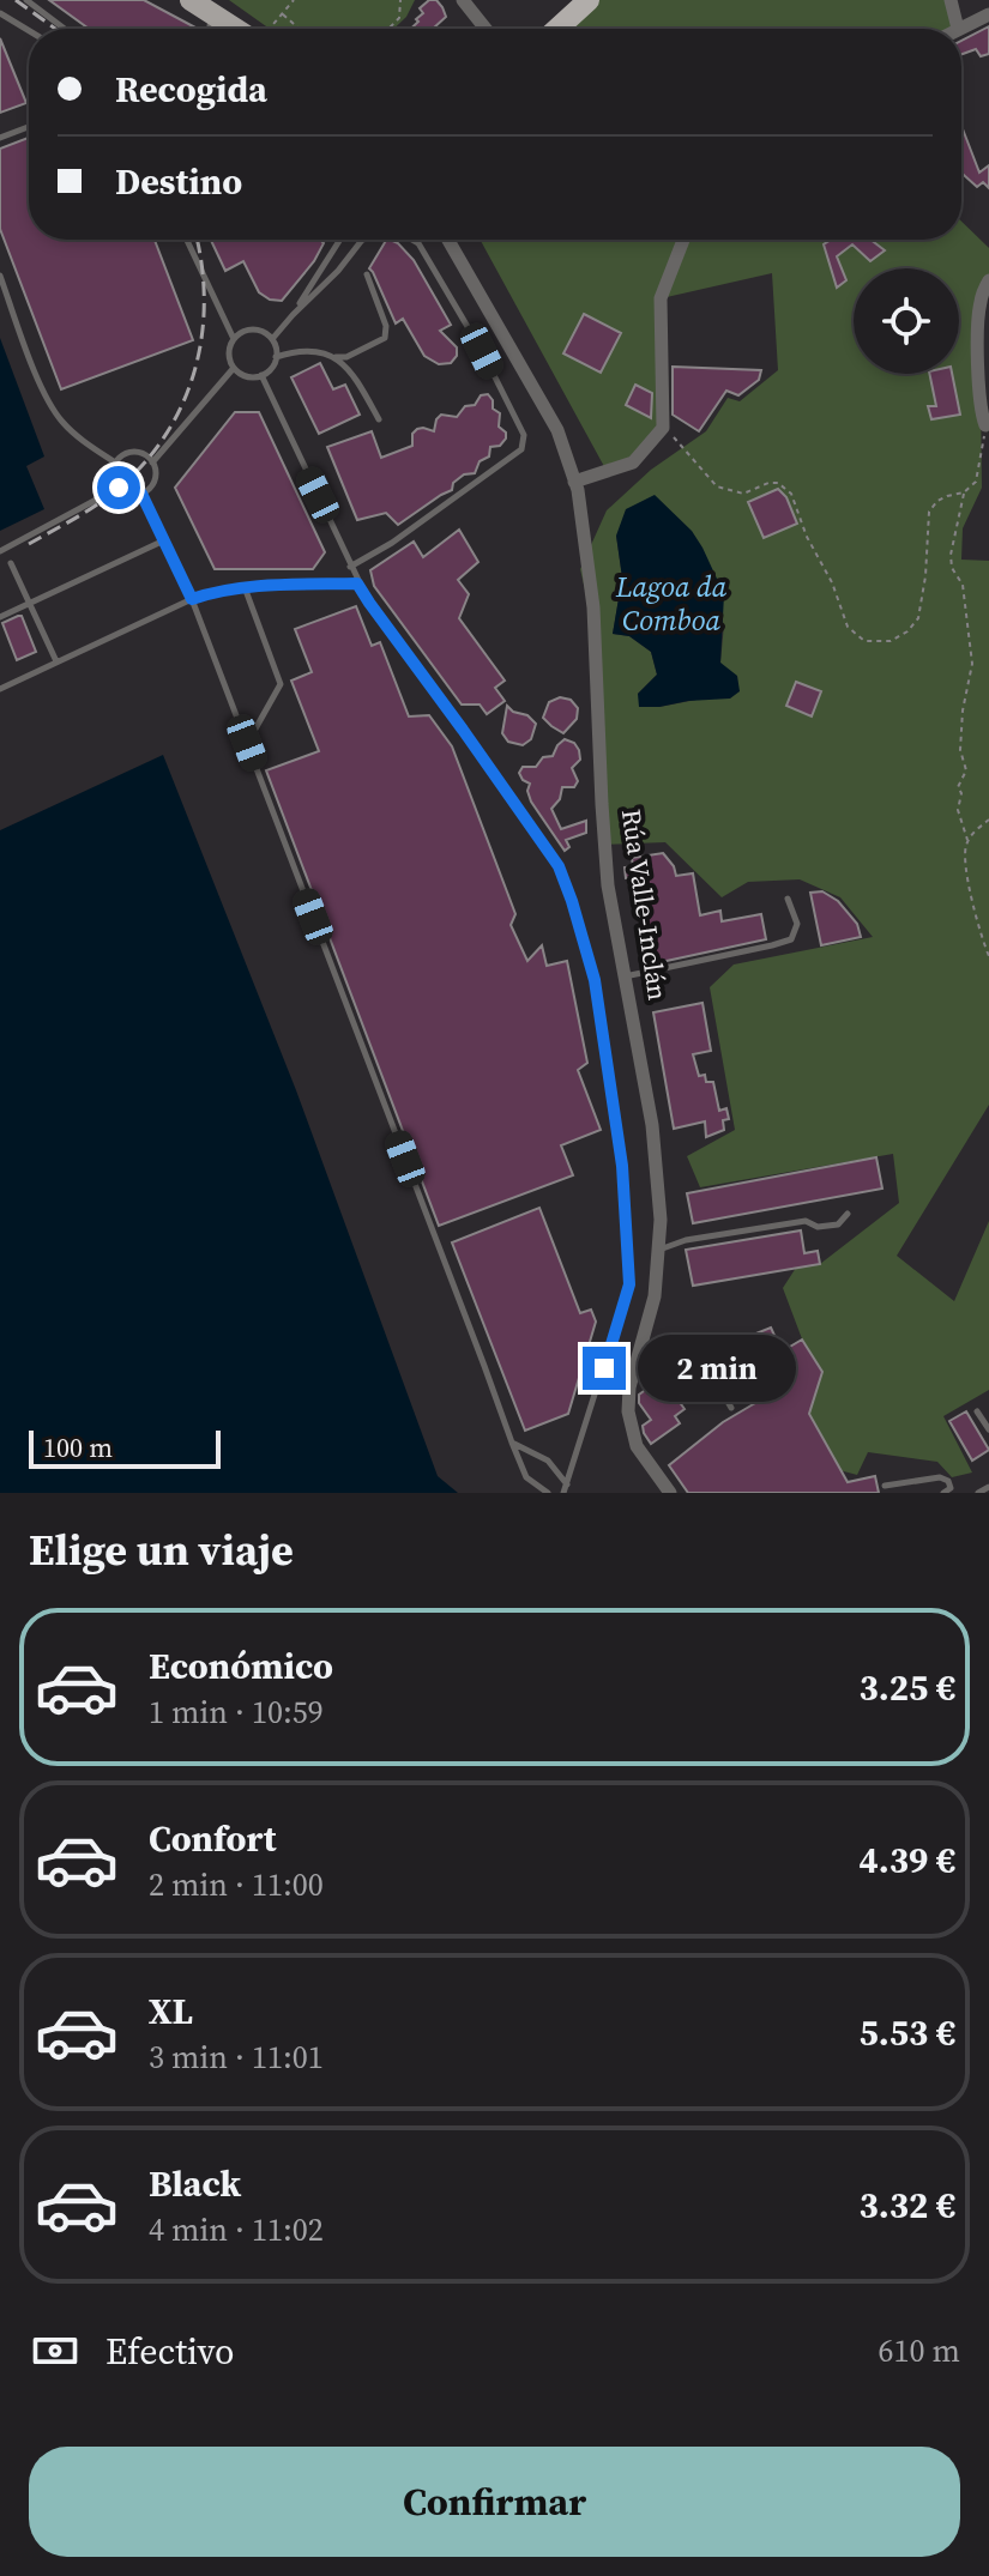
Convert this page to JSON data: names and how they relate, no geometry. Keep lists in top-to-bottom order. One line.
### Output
{"streets":{"street":["Rúa Valle-Inclán"]},"water":["Lagoa da Comboa"],"scale_bar":"100 m","page":{"banner":["Recogida","Destino"],"bubble":"2 min","scale":"100 m","heading":"Elige un viaje","list":[{"name":"Económico","note":"1 min · 10:59","value":"3.25 €"},{"name":"Confort","note":"2 min · 11:00","value":"4.39 €"},{"name":"XL","note":"3 min · 11:01","value":"5.53 €"},{"name":"Black","note":"4 min · 11:02","value":"3.32 €"}],"pay":["Efectivo","610 m"],"buttons":"Confirmar"}}
